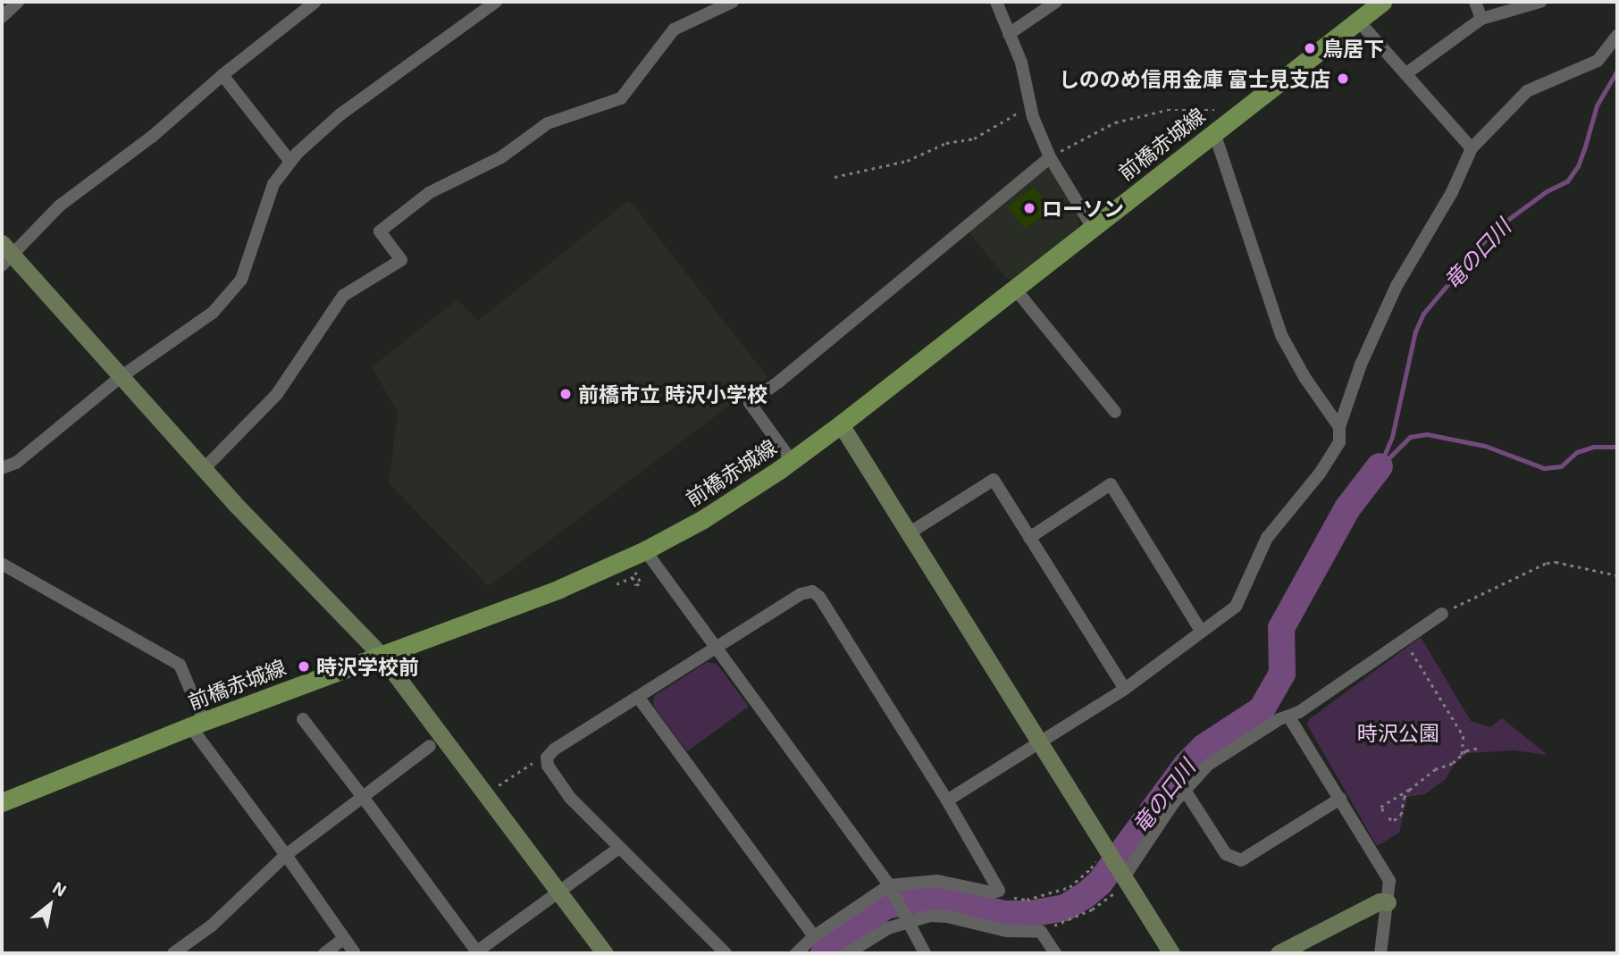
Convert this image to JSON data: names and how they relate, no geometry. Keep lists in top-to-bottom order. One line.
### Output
{"streets":{"main road":["前橋赤城線"]},"water":["竜の口川"],"parks":["時沢公園"],"places":["鳥居下","しののめ信用金庫 富士見支店","ローソン","前橋市立 時沢小学校","時沢学校前"],"north":"top right"}
